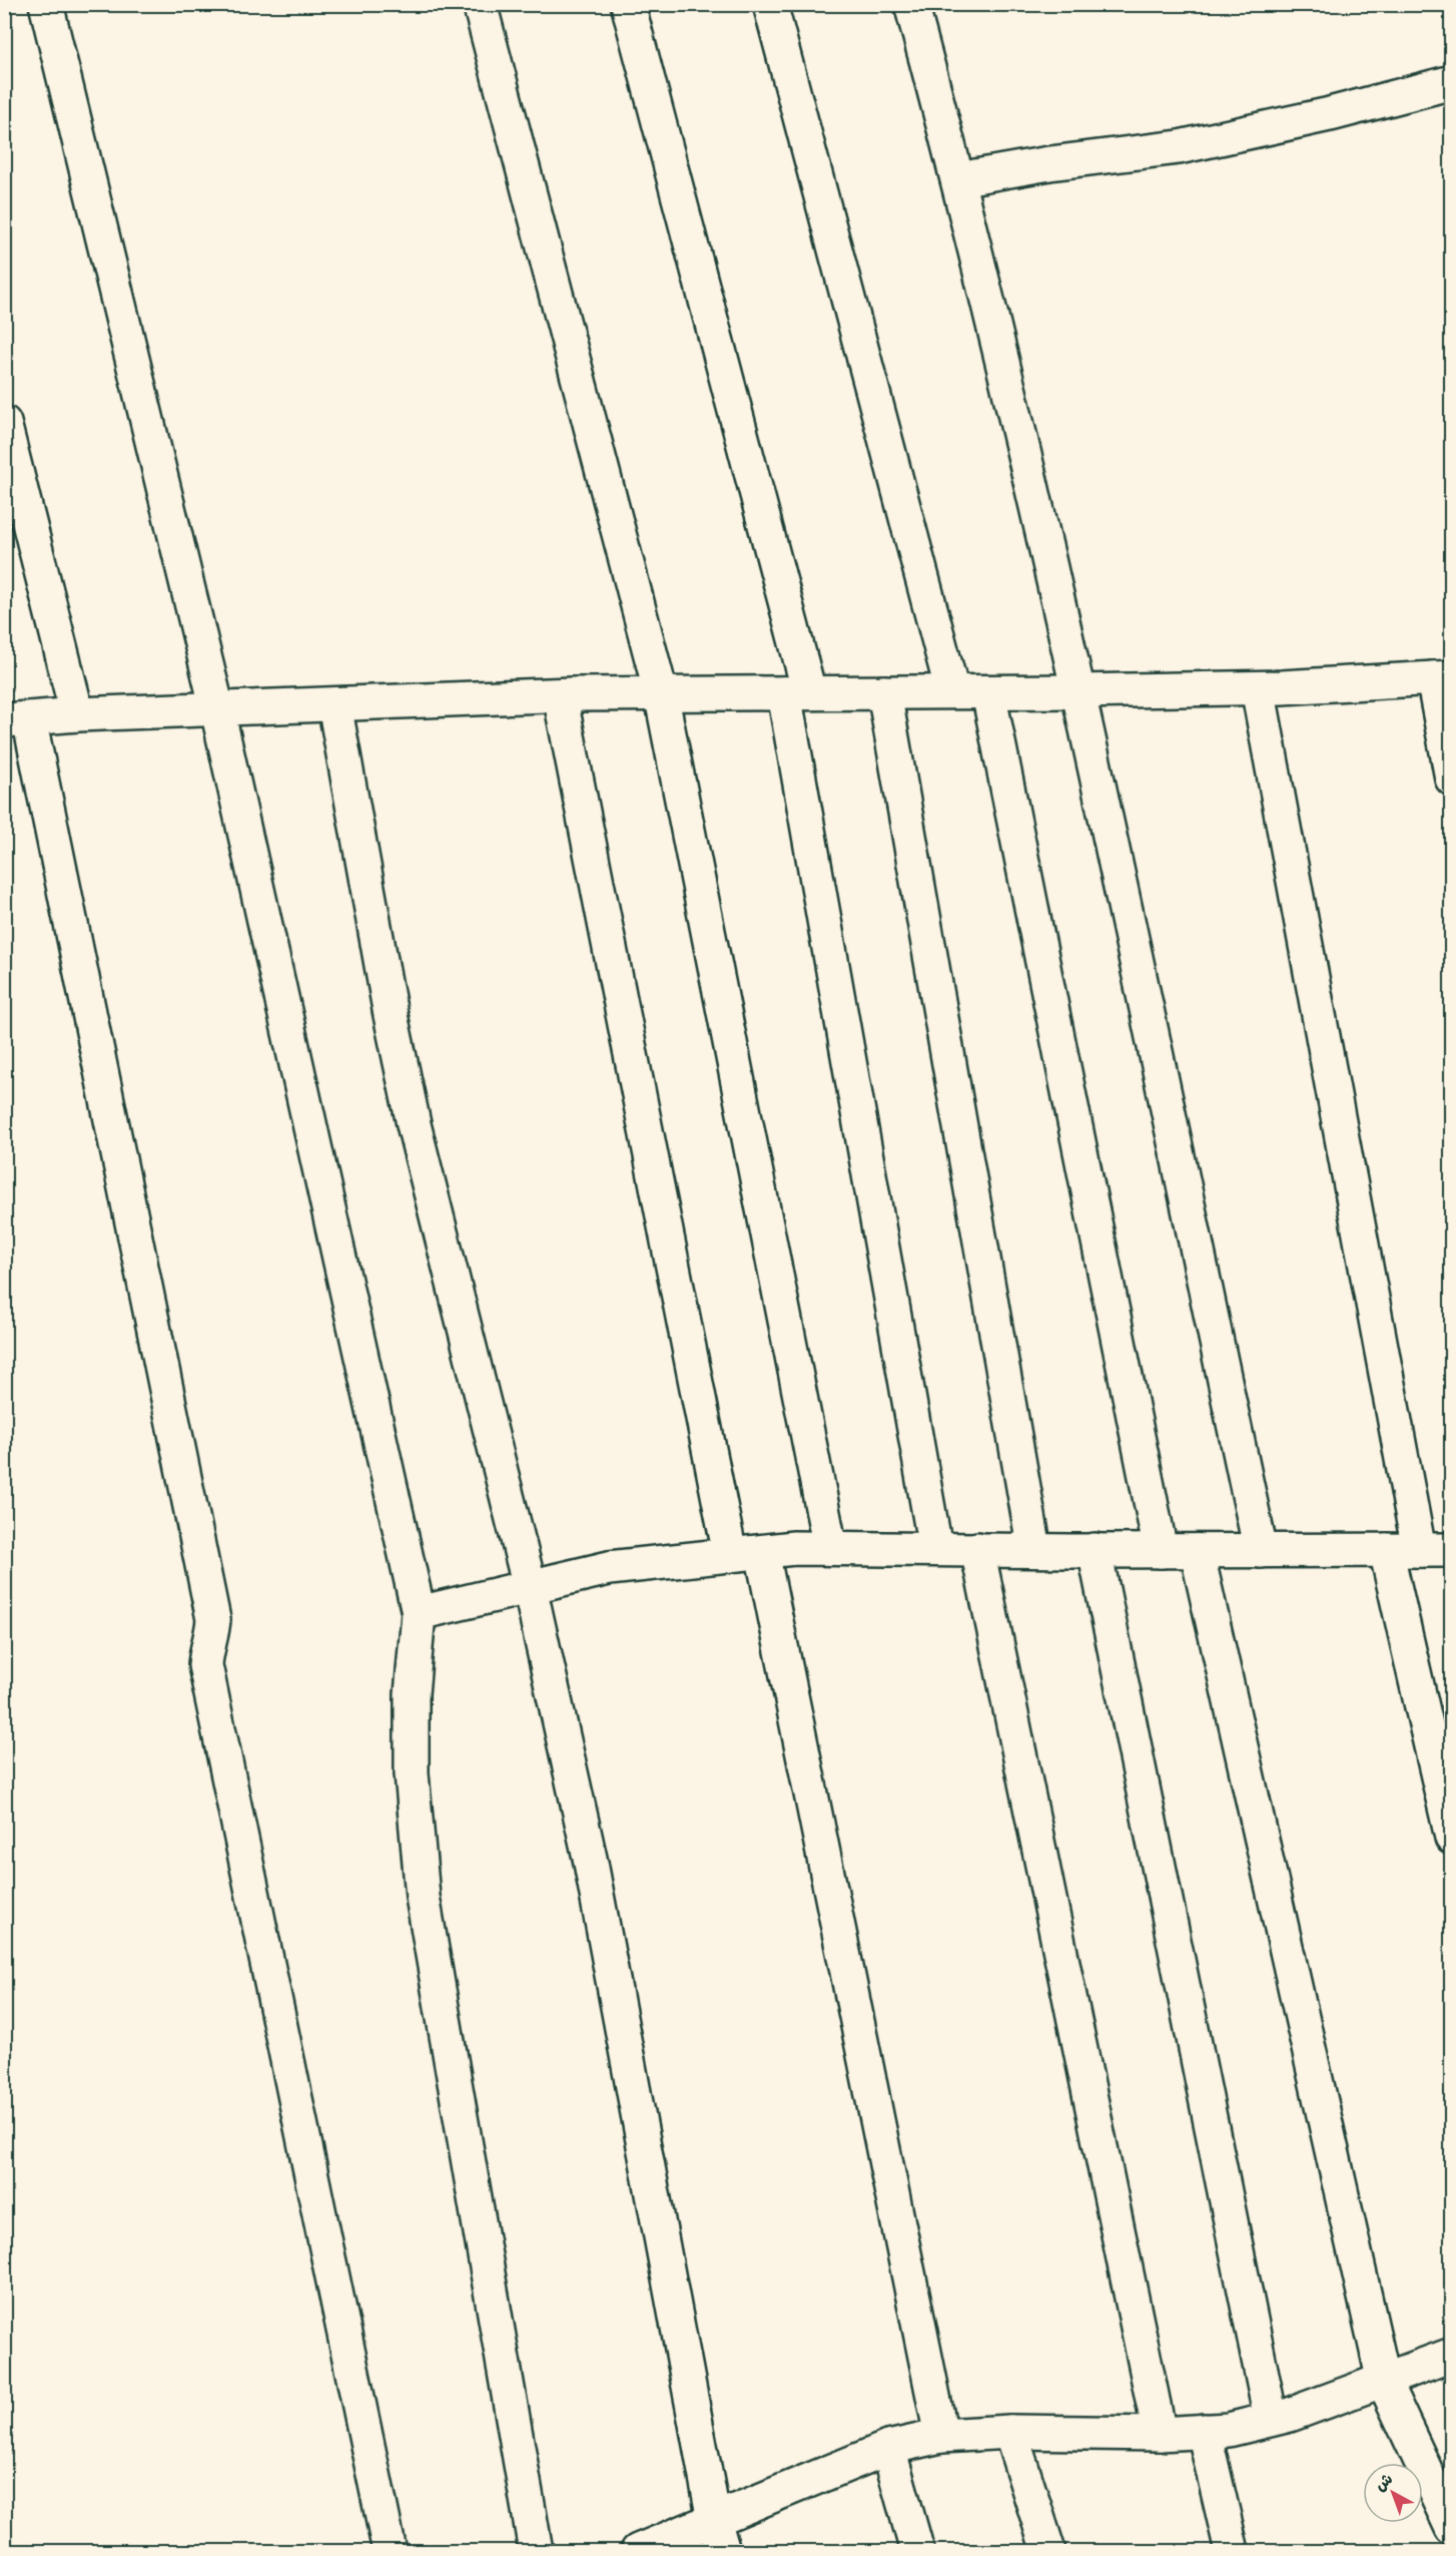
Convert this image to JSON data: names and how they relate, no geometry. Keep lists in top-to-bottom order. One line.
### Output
{"north":"top left"}
